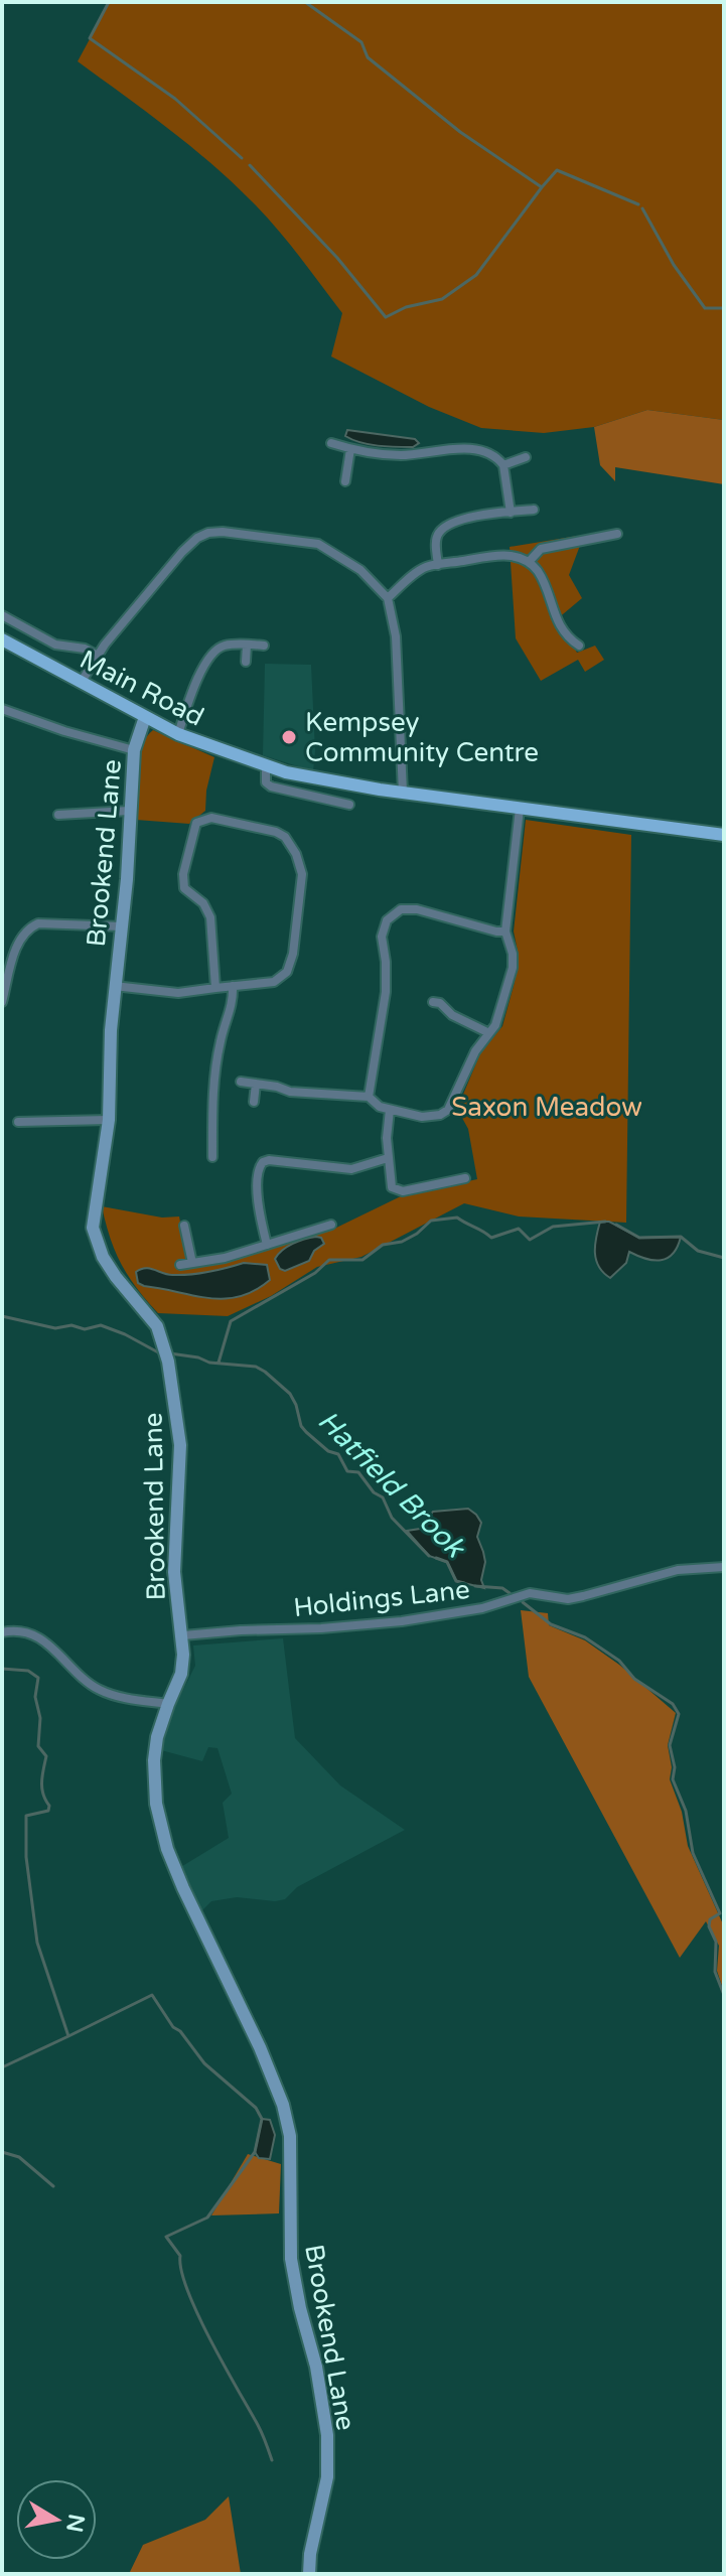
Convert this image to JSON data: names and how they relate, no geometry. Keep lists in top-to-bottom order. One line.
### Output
{"streets":{"main road":["Main Road"],"street":["Brookend Lane","Holdings Lane"]},"crossings":[["Main Road","Brookend Lane"],["Brookend Lane","Holdings Lane"]],"water":["Hatfield Brook"],"parks":["Saxon Meadow"],"places":["Kempsey Community Centre"],"north":"right"}
